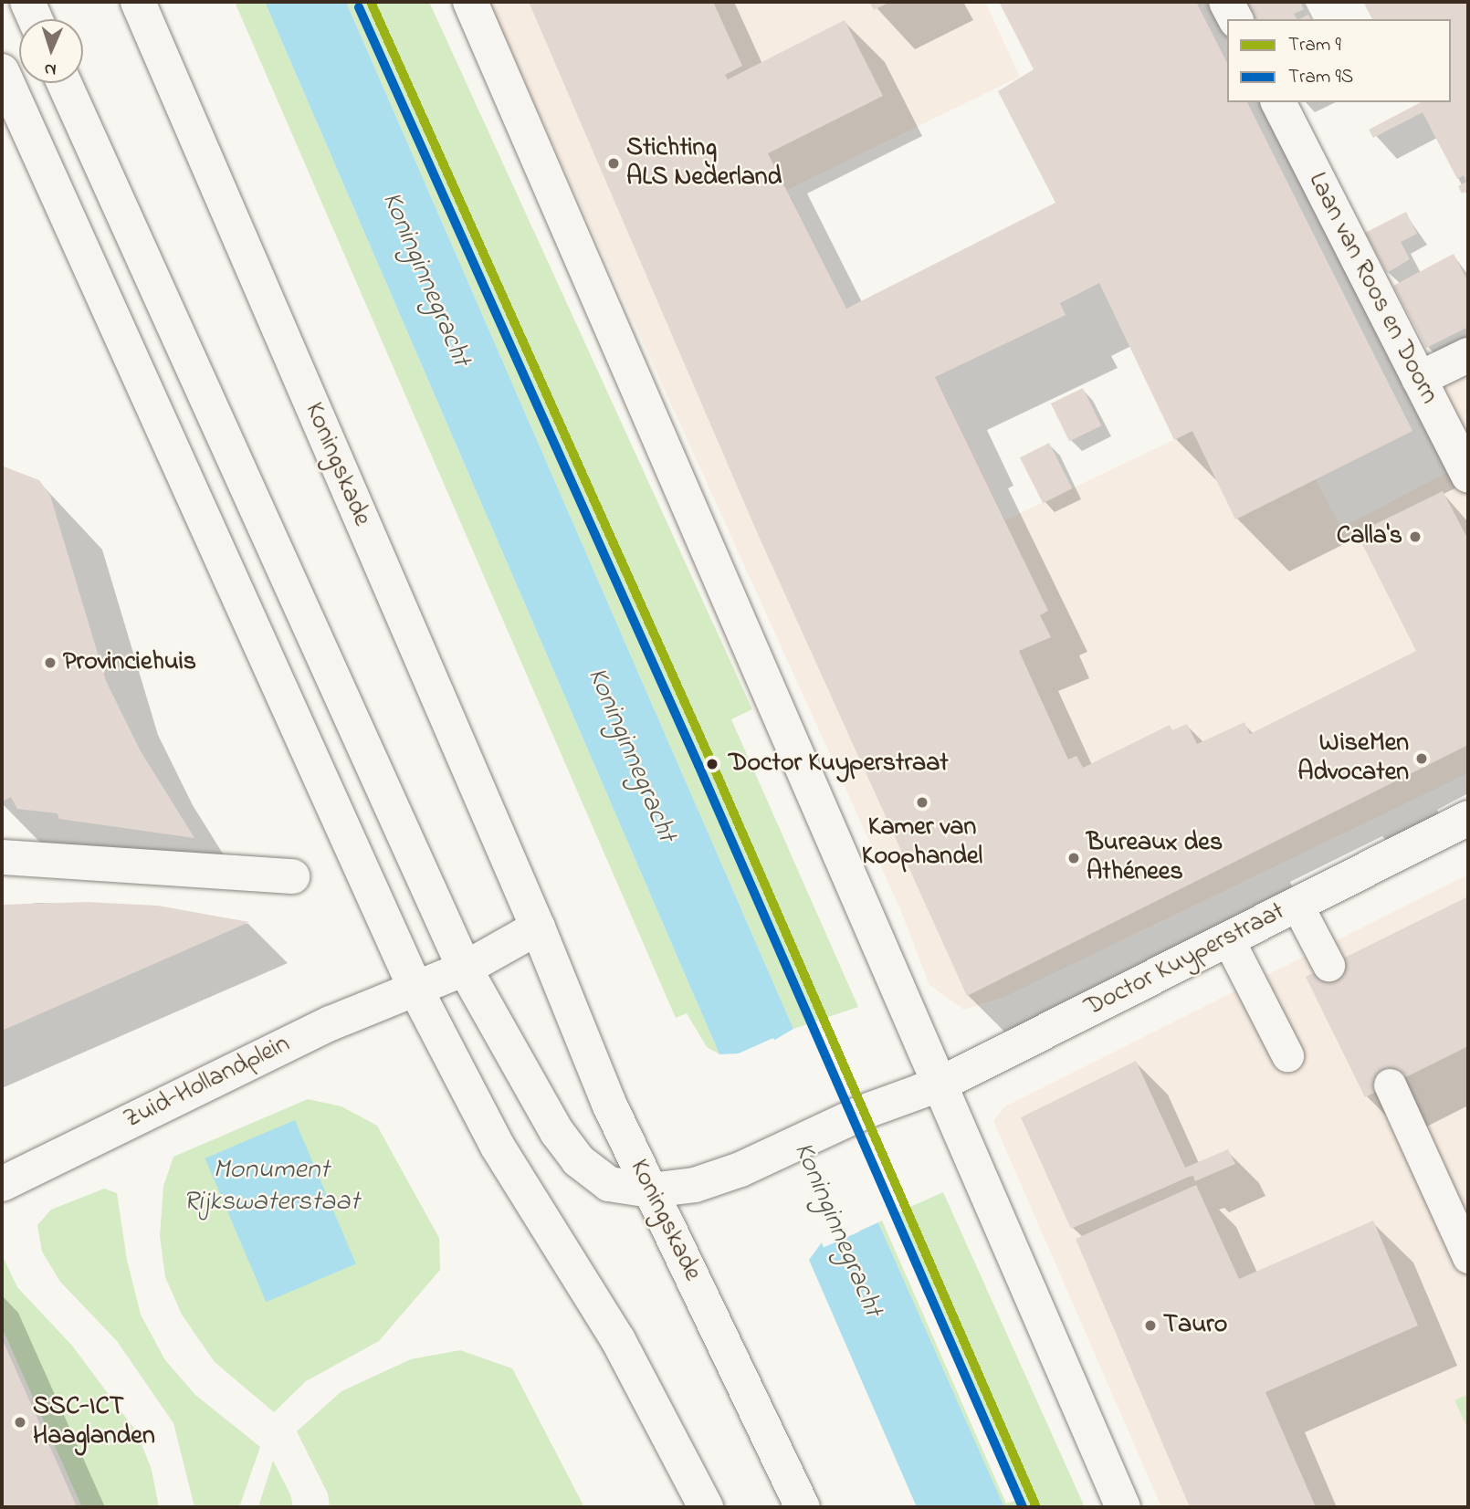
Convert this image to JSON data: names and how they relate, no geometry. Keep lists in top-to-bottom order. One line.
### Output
{"streets":{"main road":["Laan van Roos en Doorn","Koningskade","Doctor Kuyperstraat","Zuid-Hollandplein"]},"crossings":[["Koningskade","Doctor Kuyperstraat"]],"water":["Koninginnegracht","Monument Rijkswaterstaat"],"places":["Stichting ALS Nederland","Calla's","Provinciehuis","WiseMen Advocaten","Doctor Kuyperstraat","Kamer van Koophandel","Bureaux des Athénees","Tauro","SSC-ICT Haaglanden"],"lines":["tram line 9","tram line 9S"],"legend":["Tram 9","Tram 9S"],"north":"bottom"}
